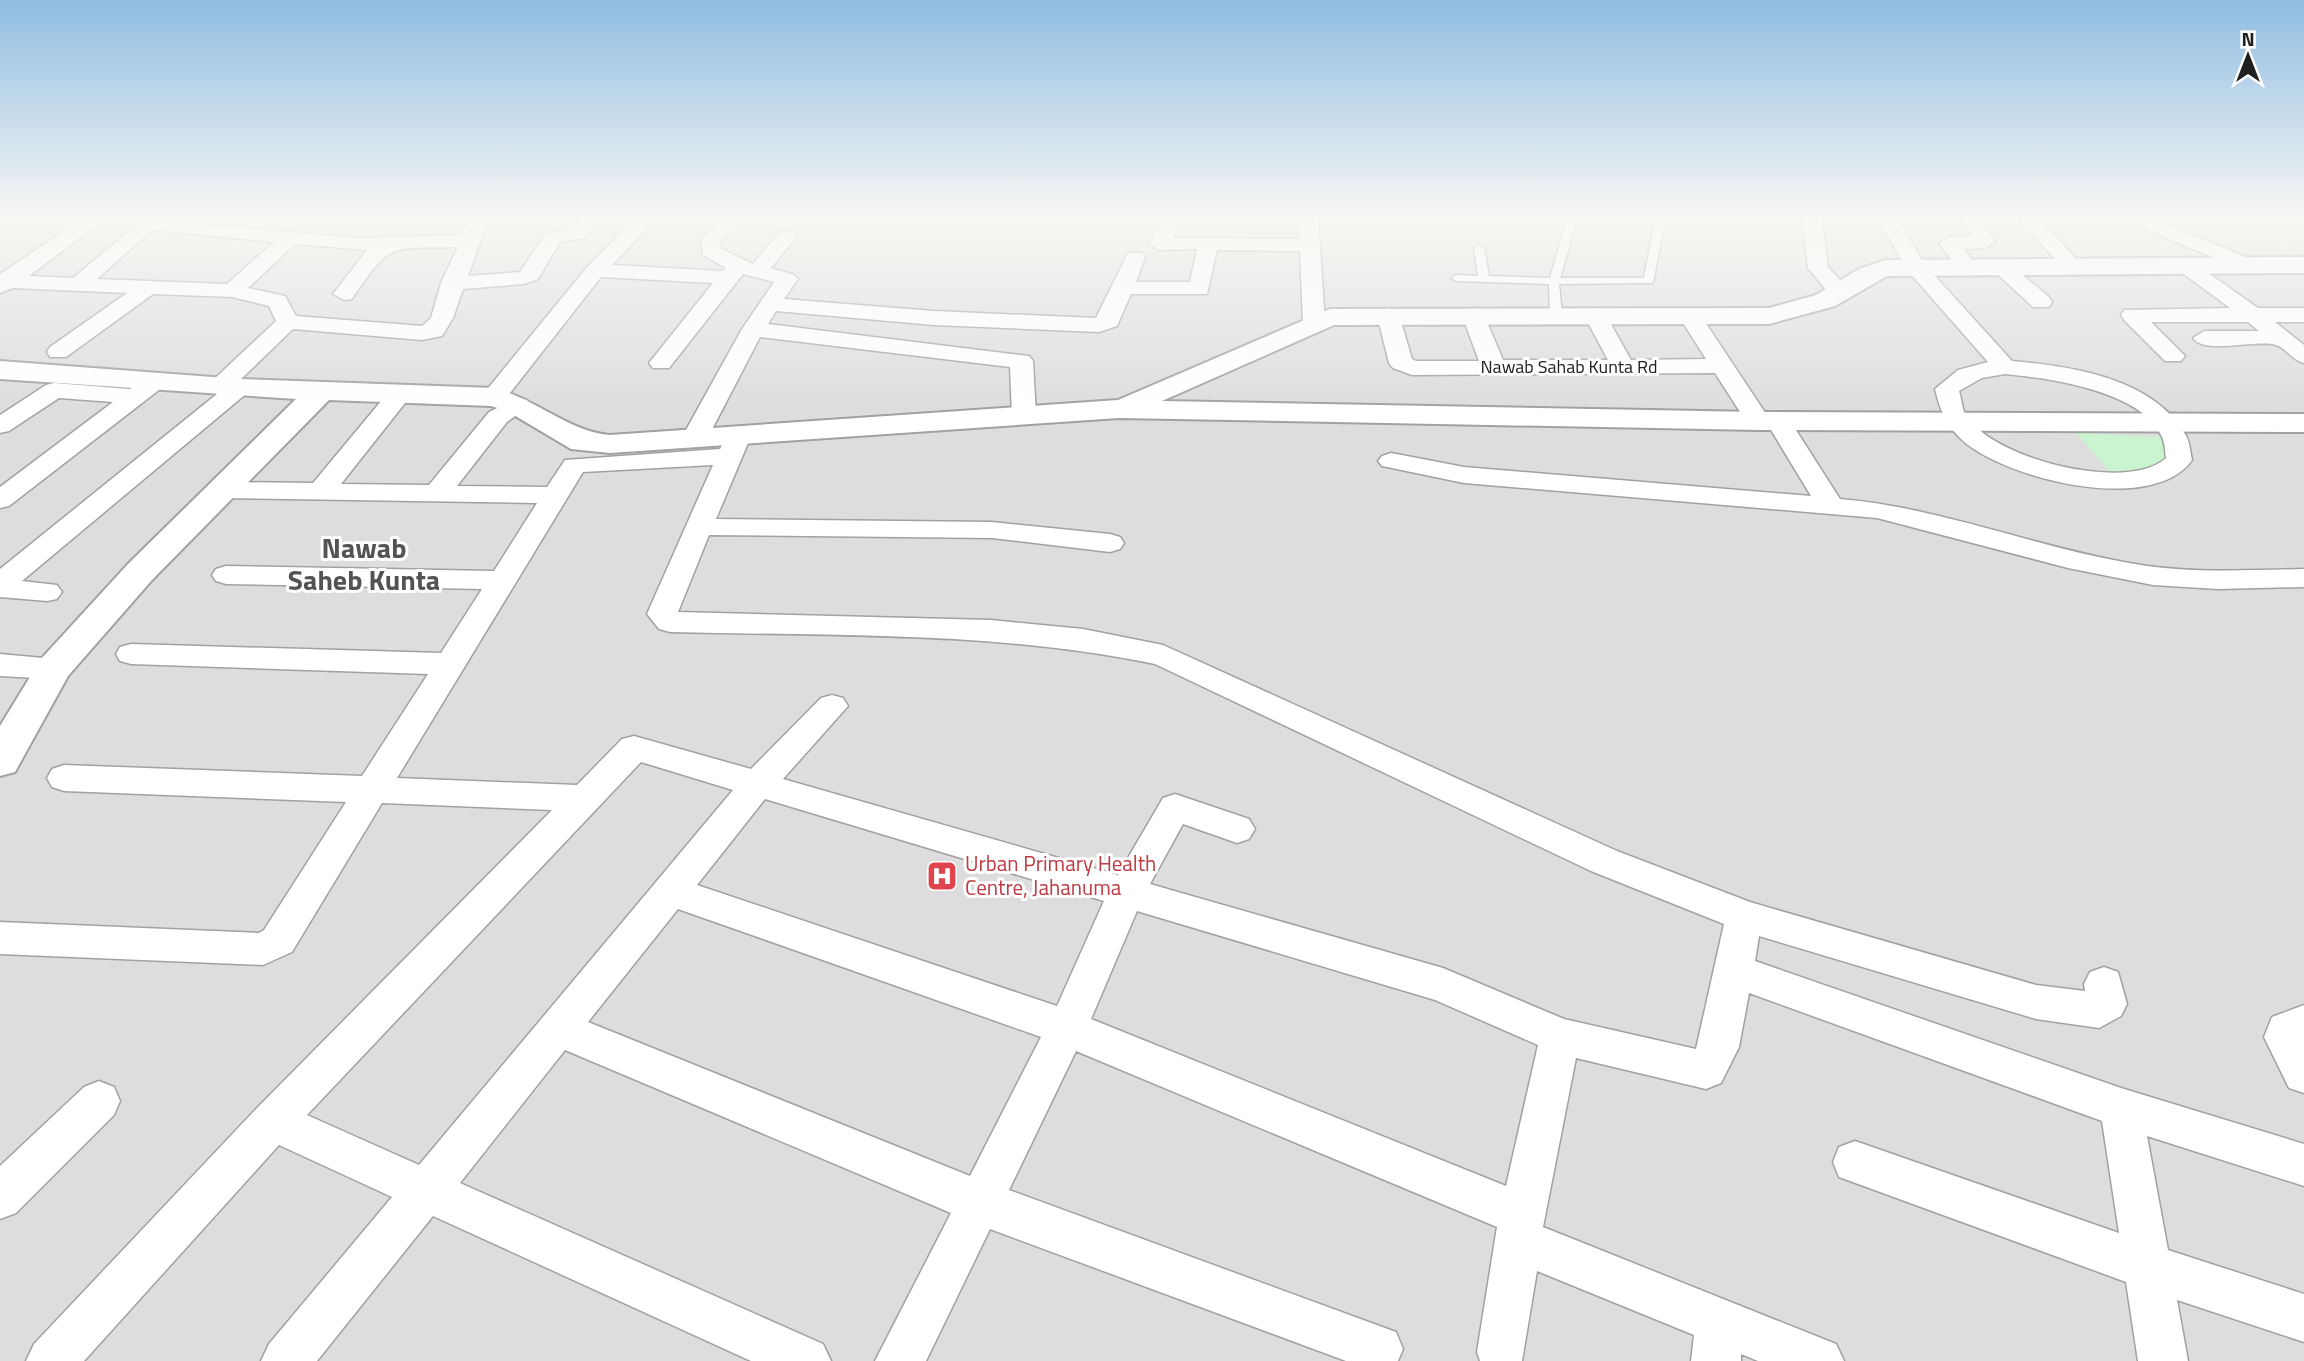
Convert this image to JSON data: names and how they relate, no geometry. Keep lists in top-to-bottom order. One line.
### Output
{"streets":{"street":["Nawab Sahab Kunta Rd"]},"districts":["Nawab Saheb Kunta"],"places":{"hospital":["Urban Primary Health Centre, Jahanuma"]},"north":"top"}
